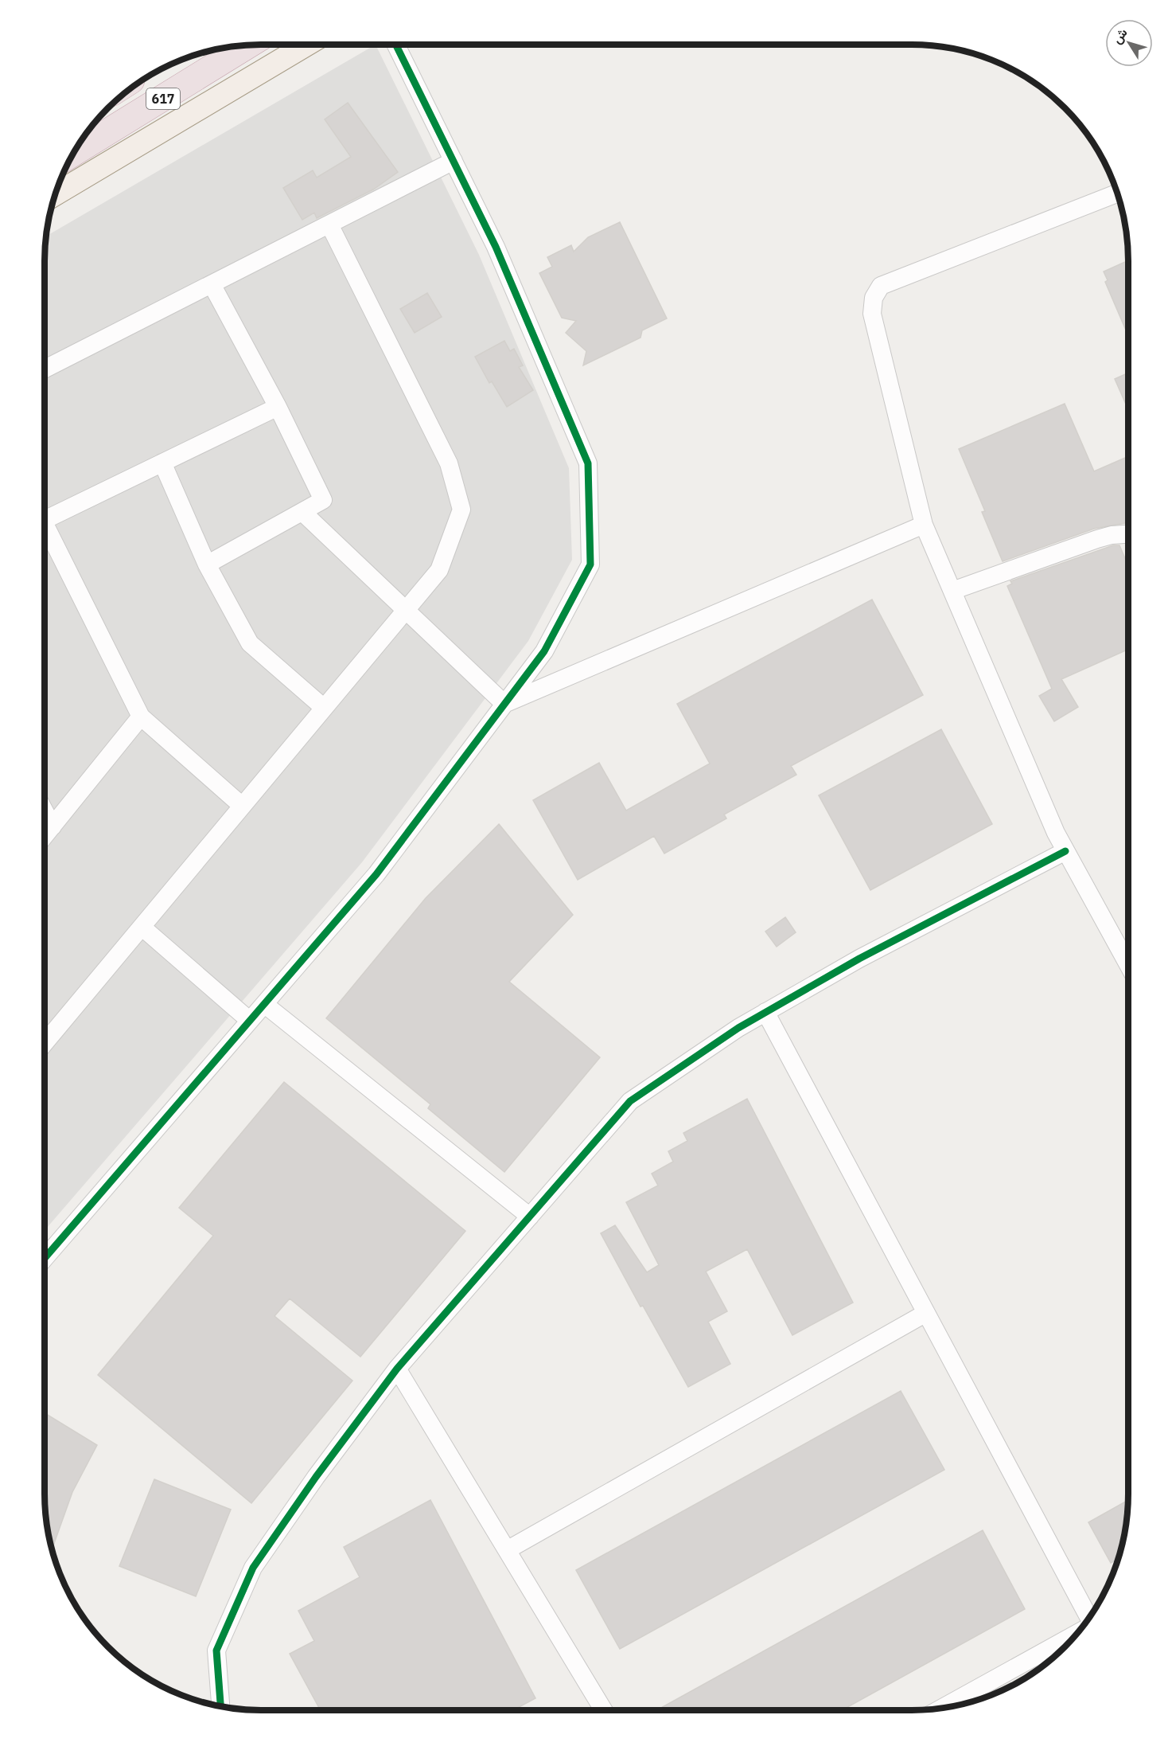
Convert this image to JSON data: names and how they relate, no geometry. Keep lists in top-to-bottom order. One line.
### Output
{"streets":{"highway":["617"]},"north":"top left"}
